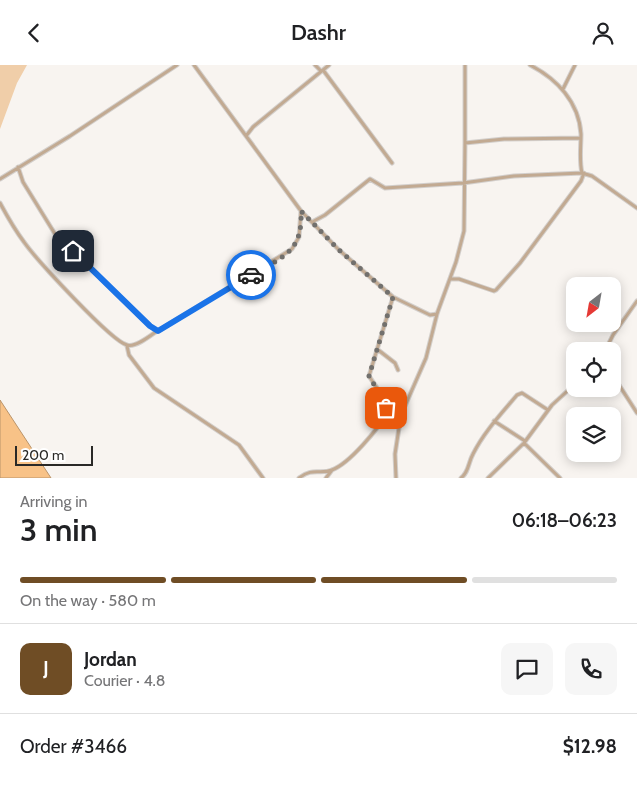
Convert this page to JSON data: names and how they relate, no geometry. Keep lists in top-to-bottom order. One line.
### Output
{"scale_bar":"200 m","north":"bottom left","page":{"header":"Dashr","scale":"200 m","heading":["3 min","Arriving in","06:18–06:23"],"panel":["Jordan","Courier · 4.8","Order #3466","$12.98"],"bar":"On the way · 580 m","round":"J"}}
